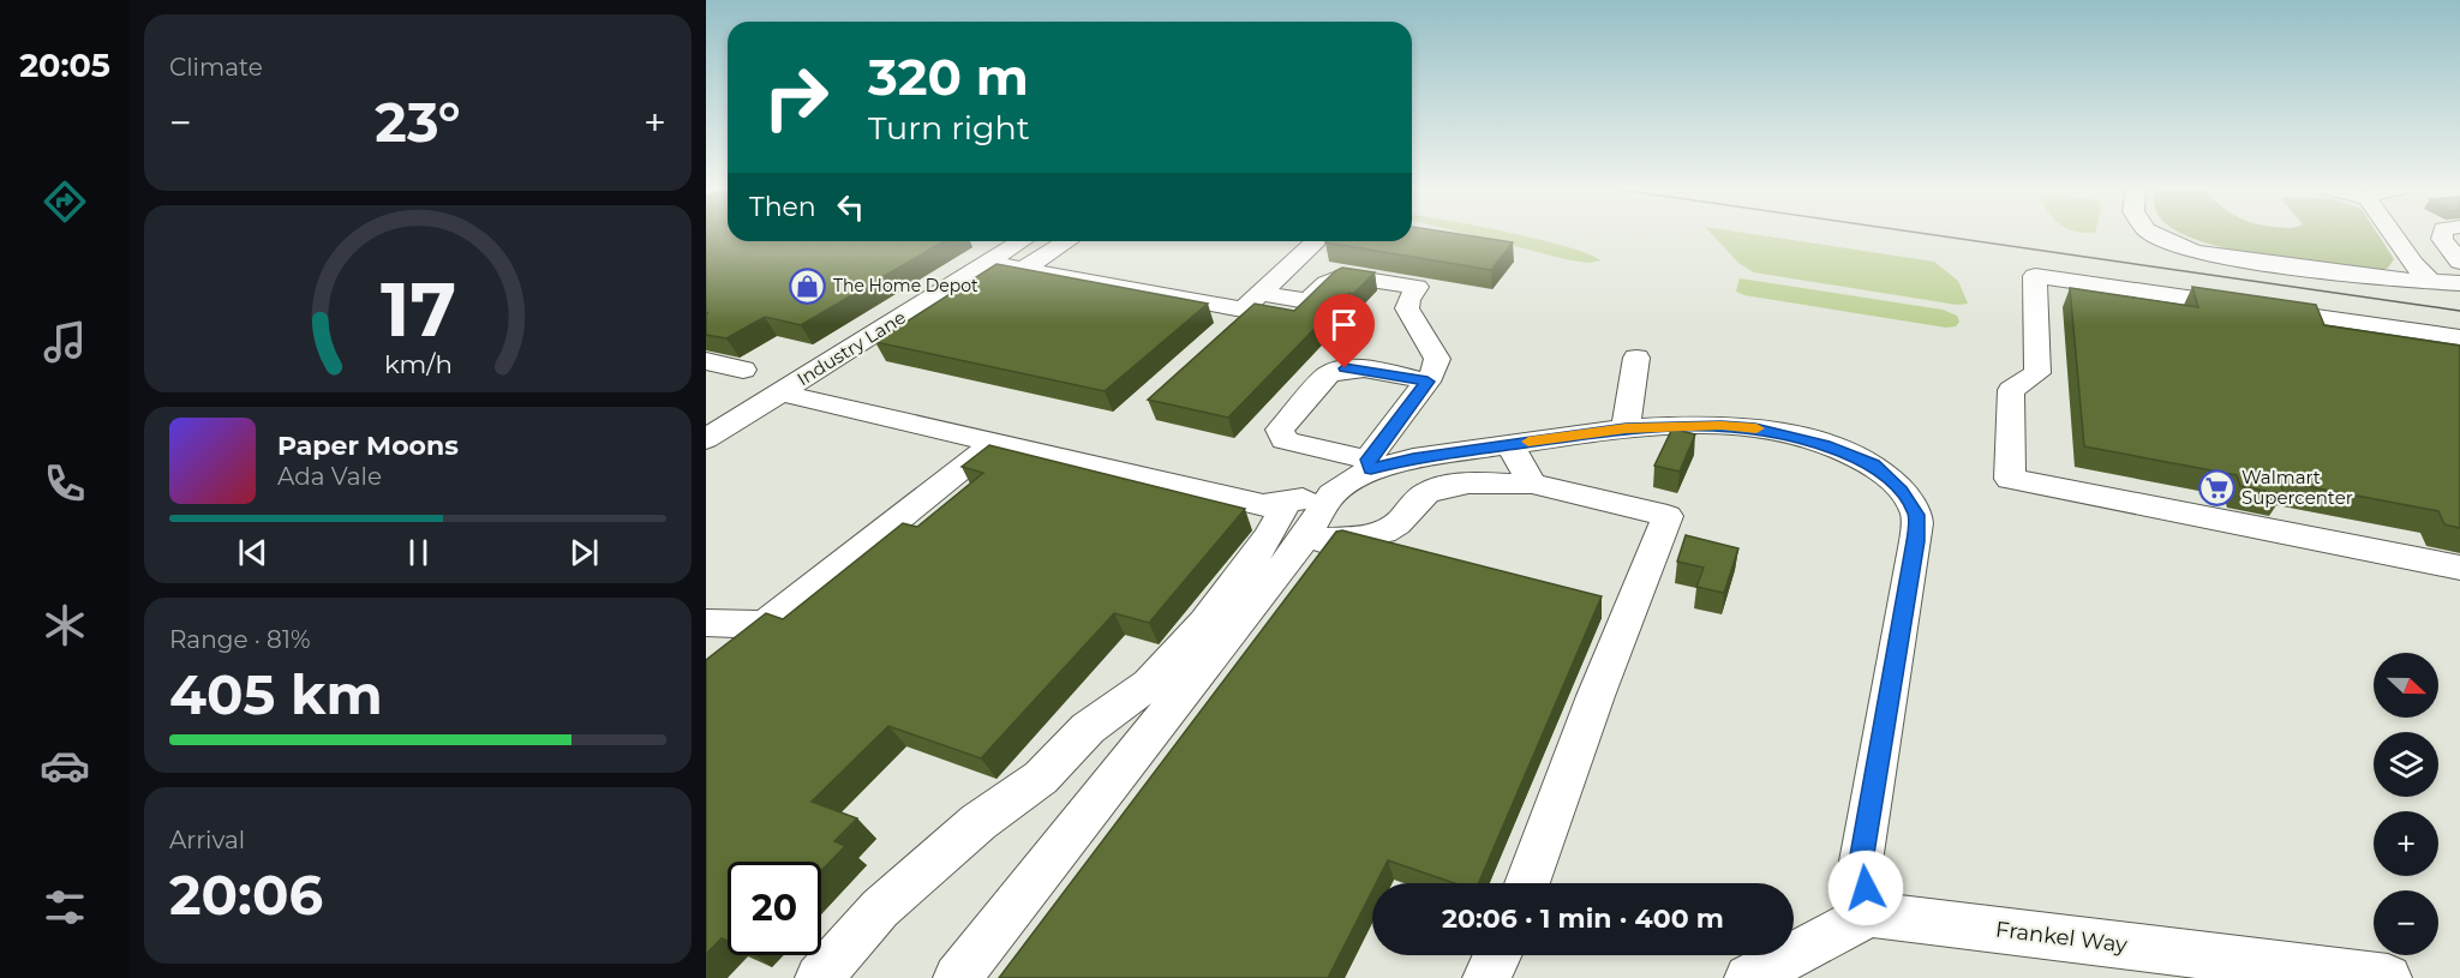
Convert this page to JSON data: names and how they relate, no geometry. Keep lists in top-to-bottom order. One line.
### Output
{"streets":{"street":["Industry Lane","Frankel Way"]},"places":{"shop":["The Home Depot"],"supermarket":["Walmart Supercenter"]},"north":"right","page":{"tabs":"20:05","tile":["Climate",["Range · 81%","405 km"],["Arrival","20:06"]],"turn":["320 m","Turn right"],"heat":["−","23°","+"],"then":"Then","song":["Paper Moons","Ada Vale"],"map_buttons":["+","−"],"limit":"20","trip":"20:06 · 1 min · 400 m","gauge":["17","km/h"]}}
